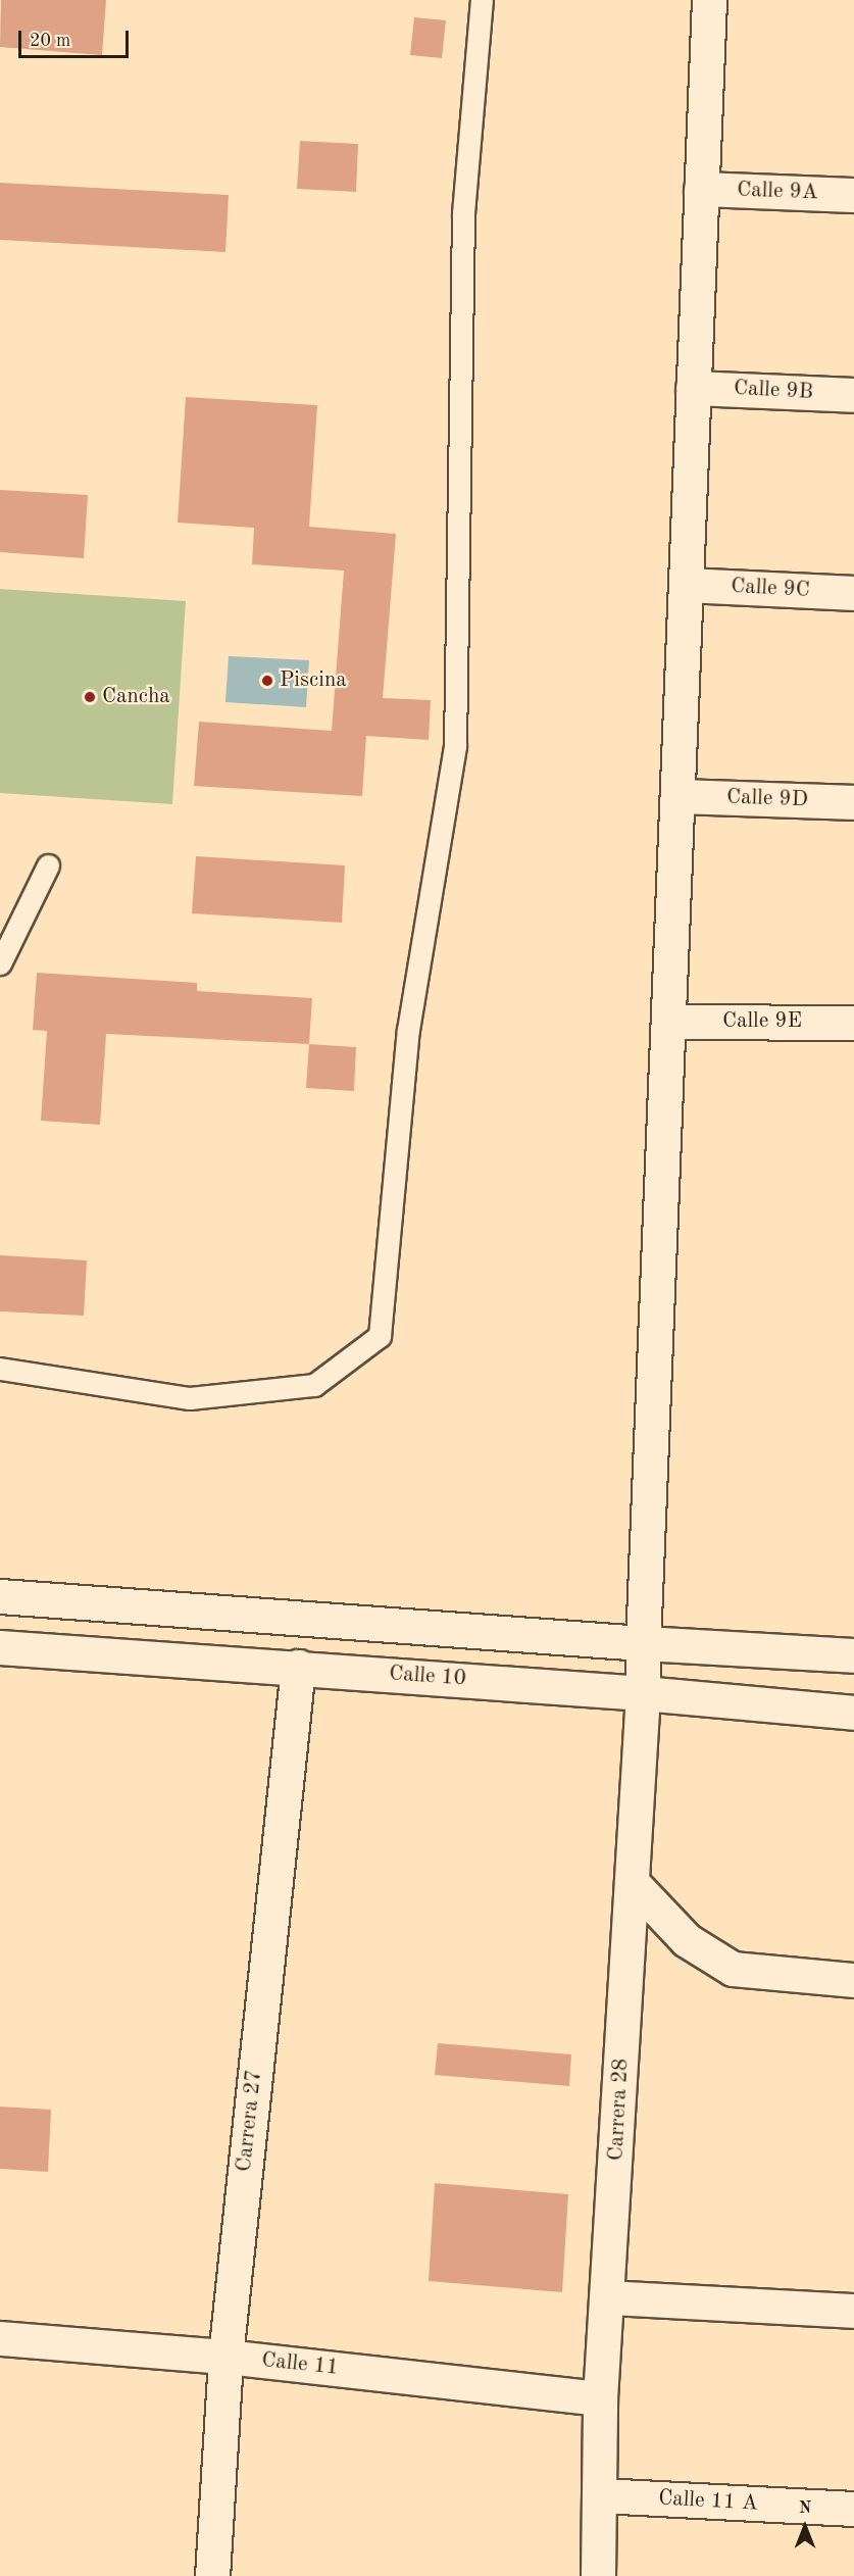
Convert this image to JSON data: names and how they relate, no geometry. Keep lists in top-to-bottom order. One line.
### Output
{"streets":{"street":["Calle 9A","Calle 9B","Calle 9C","Calle 9D","Calle 9E","Calle 10","Carrera 28","Carrera 27","Calle 11","Calle 11 A"]},"crossings":[["Calle 9A","Carrera 28"],["Calle 9B","Carrera 28"],["Calle 9C","Carrera 28"],["Calle 9D","Carrera 28"],["Calle 9E","Carrera 28"],["Calle 10","Carrera 28"],["Calle 10","Carrera 27"],["Carrera 28","Calle 11"],["Carrera 28","Calle 11 A"],["Carrera 27","Calle 11"]],"places":["Piscina","Cancha"],"scale_bar":"20 m","north":"top"}
